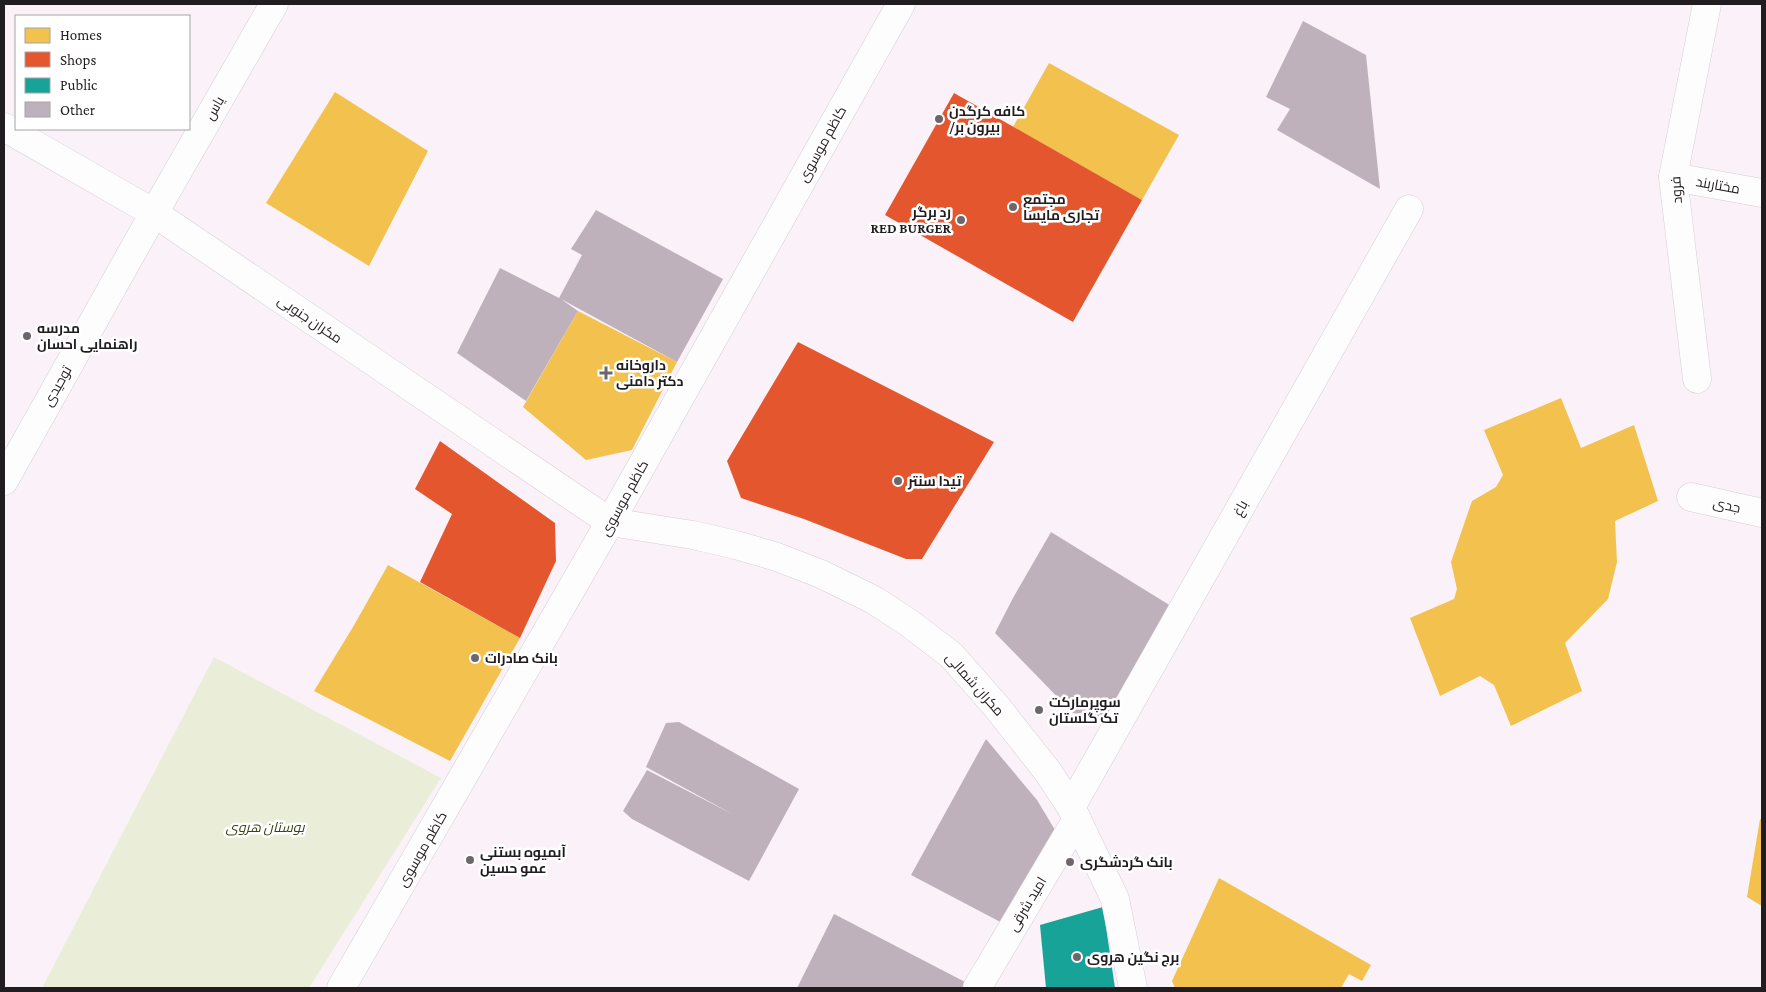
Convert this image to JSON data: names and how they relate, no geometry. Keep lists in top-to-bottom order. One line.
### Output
{"streets":{"street":["یاس","کاظم موسوی","مختاربند","فرود","مکران جنوبی","توحیدی","جدی","باغ","مکران شمالی","امید شرقی"]},"crossings":[["یاس","مکران جنوبی"],["یاس","توحیدی"],["کاظم موسوی","مکران جنوبی"],["کاظم موسوی","مکران شمالی"],["مختاربند","فرود"],["مکران جنوبی","توحیدی"],["مکران جنوبی","مکران شمالی"],["باغ","مکران شمالی"],["باغ","امید شرقی"],["مکران شمالی","امید شرقی"]],"parks":["بوستان هروی"],"places":{"other":["کافه کرگدن /بیرون بر","مجتمع تجاری مايسا","رد برگر RED BURGER","مدرسه راهنمایی احسان","تیدا سنتر","بانک صادرات","سوپرمارکت تک گلستان","آبمیوه بستنی عمو حسین","بانک گردشگری","برج نگین هروی"],"health":["داروخانه دکتر دامنی"]},"legend":["Homes","Shops","Public","Other"]}
